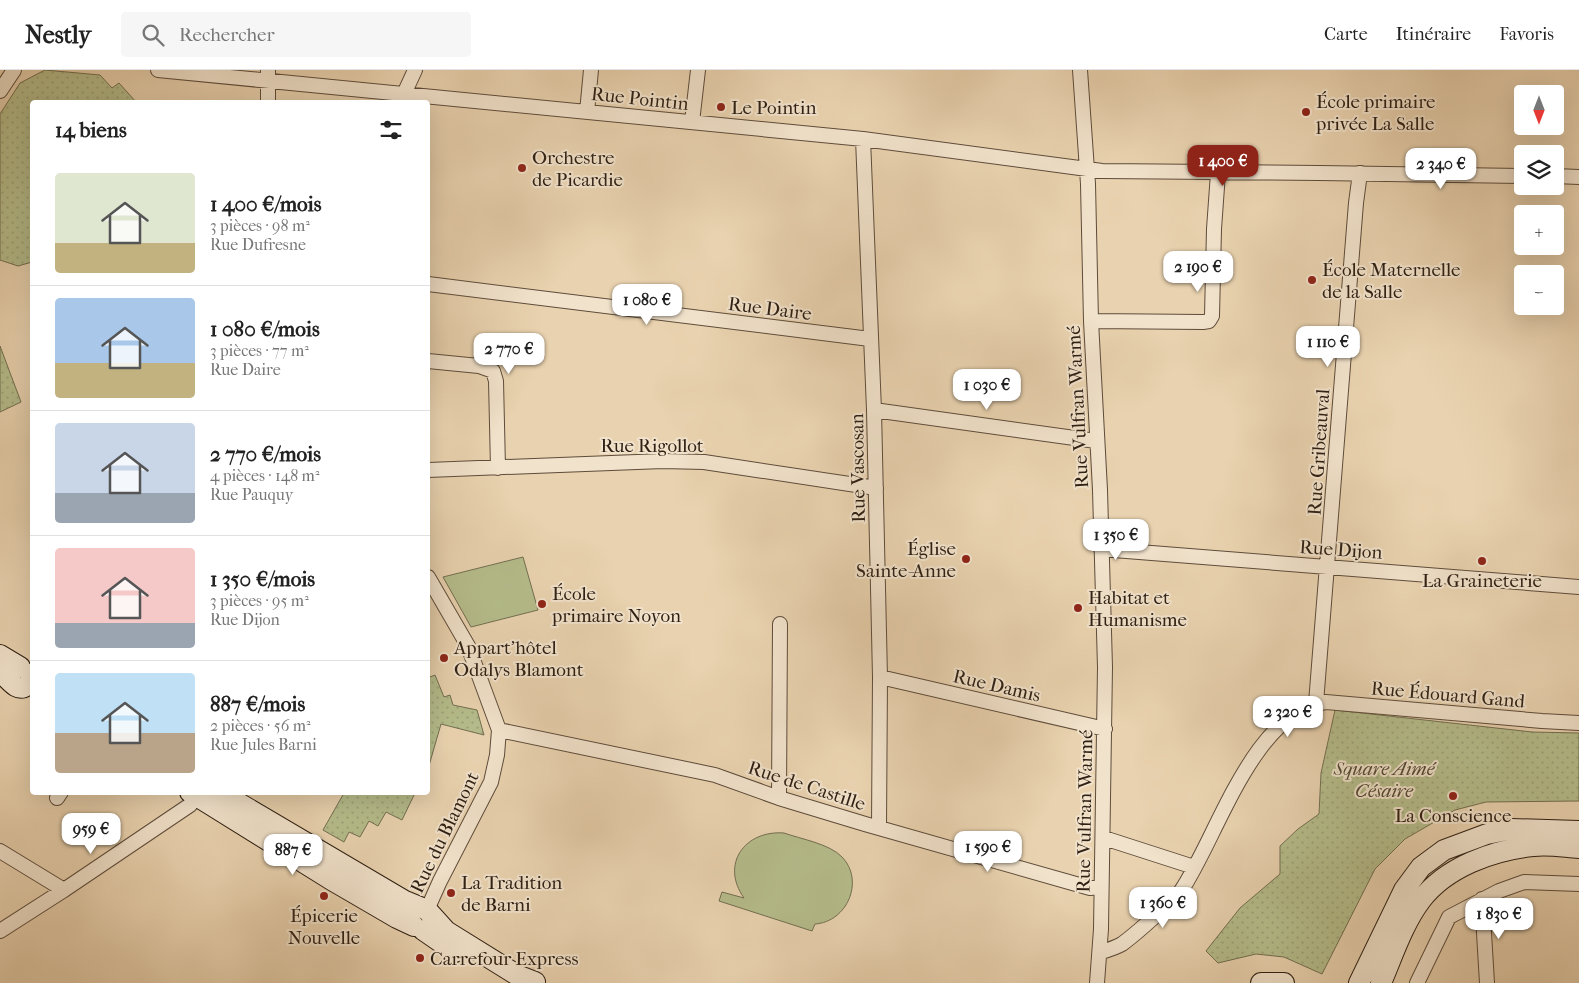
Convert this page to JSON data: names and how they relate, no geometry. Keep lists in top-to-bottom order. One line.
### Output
{"streets":{"street":["Rue Pointin","Rue Daire","Rue Vulfran Warmé","Rue Rigollot","Rue Gribeauval","Rue Vascosan","Rue Dijon","Rue Damis","Rue Édouard Gand","Rue de Castille","Rue du Blamont"]},"crossings":[["Rue Pointin","Rue Vulfran Warmé"],["Rue Pointin","Rue Gribeauval"],["Rue Pointin","Rue Vascosan"],["Rue Daire","Rue Vascosan"],["Rue Vulfran Warmé","Rue Dijon"],["Rue Vulfran Warmé","Rue Damis"],["Rue Vulfran Warmé","Rue de Castille"],["Rue Rigollot","Rue Vascosan"],["Rue Gribeauval","Rue Dijon"],["Rue Gribeauval","Rue Édouard Gand"],["Rue Vascosan","Rue Damis"],["Rue Vascosan","Rue de Castille"],["Rue de Castille","Rue du Blamont"]],"parks":["Square Aimé Césaire"],"places":["Le Pointin","École primaire privée La Salle","Orchestre de Picardie","École Maternelle de la Salle","Église Sainte-Anne","La Graineterie","École primaire Noyon","Habitat et Humanisme","Appart'hôtel Odalys Blamont","La Conscience","La Tradition de Barni","Épicerie Nouvelle","Carrefour Express"],"north":"bottom","page":{"header":"Nestly","search":"Rechercher","nav":["Carte","Itinéraire","Favoris"],"map_buttons":["+","−"],"heading":"14 biens","price":["1 400 €","2 340 €","2 190 €","1 080 €","1 110 €","2 770 €","1 030 €","1 350 €","2 320 €","959 €","1 590 €","887 €","1 360 €","1 830 €"],"list":[{"name":"1 400 €/mois","note":"3 pièces · 98 m² · Rue Dufresne"},{"name":"1 080 €/mois","note":"3 pièces · 77 m² · Rue Daire"},{"name":"2 770 €/mois","note":"4 pièces · 148 m² · Rue Pauquy"},{"name":"1 350 €/mois","note":"3 pièces · 95 m² · Rue Dijon"},{"name":"887 €/mois","note":"2 pièces · 56 m² · Rue Jules Barni"}]}}
